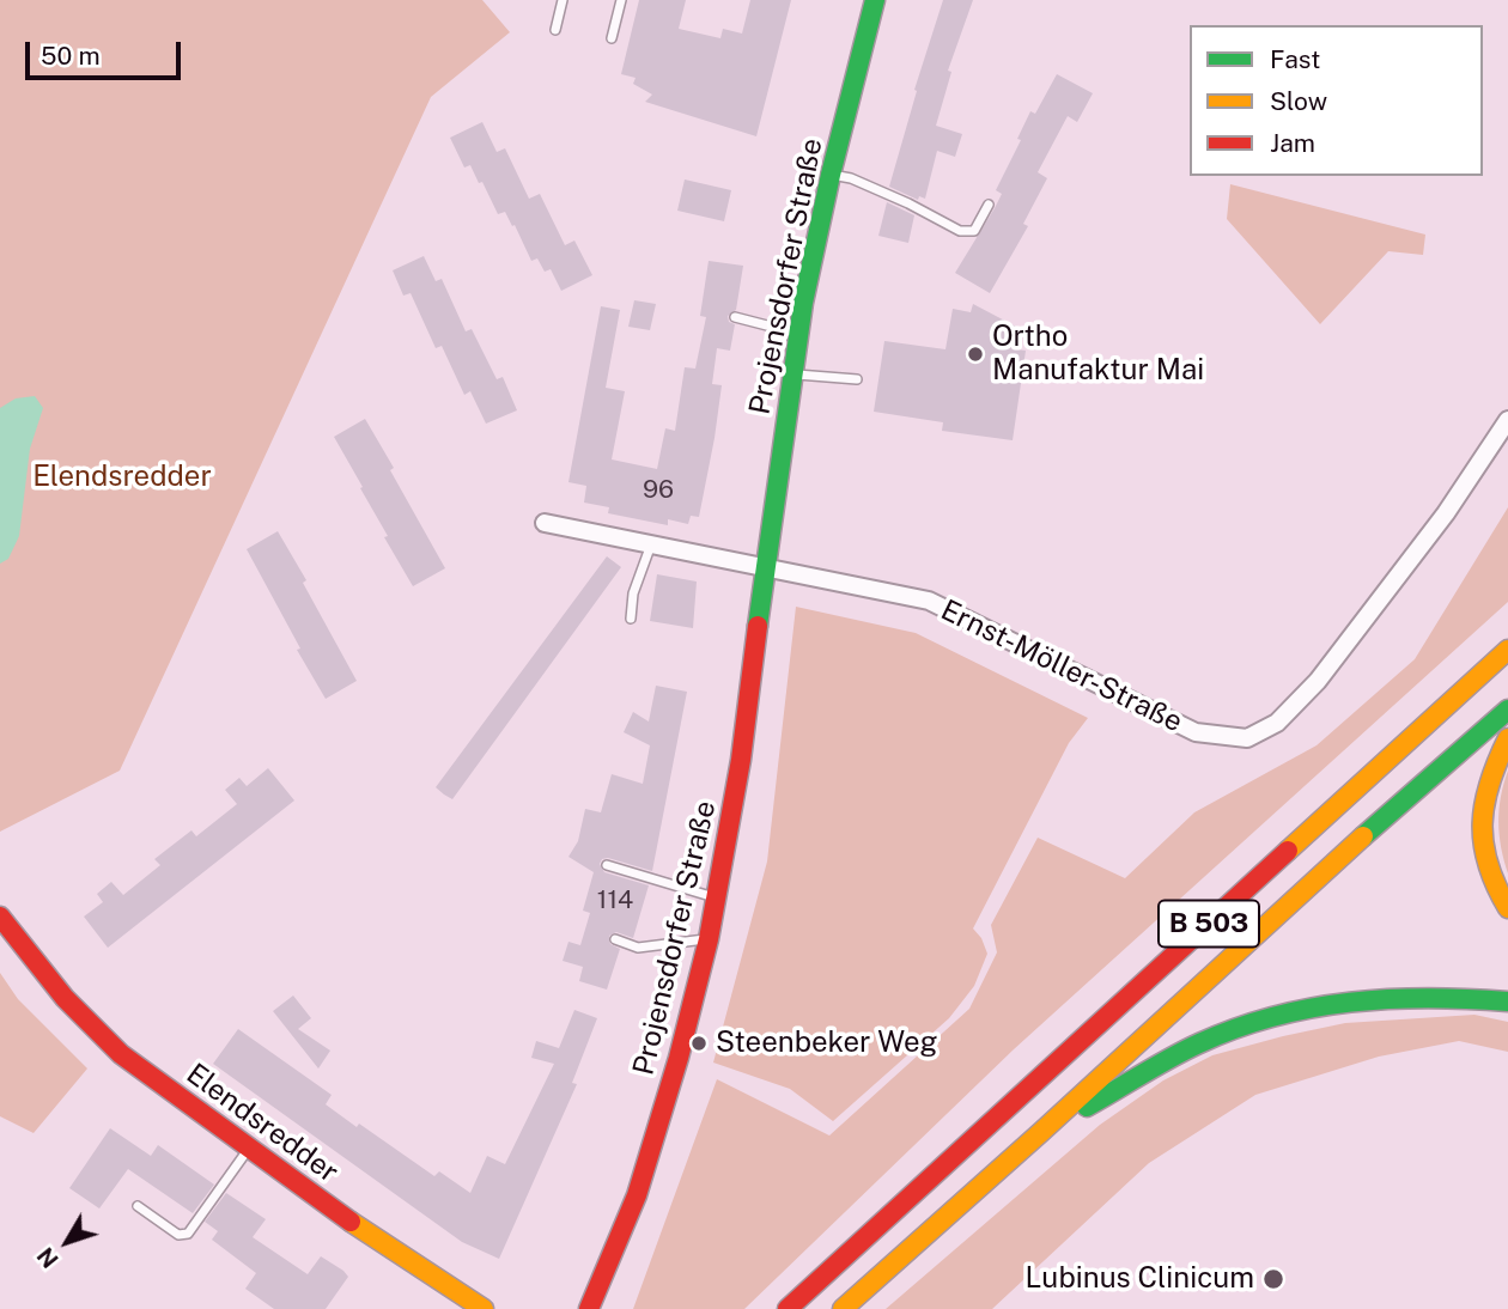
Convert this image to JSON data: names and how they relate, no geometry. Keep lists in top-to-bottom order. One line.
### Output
{"streets":{"main road":["Projensdorfer Straße","B 503","Elendsredder"],"street":["Ernst-Möller-Straße"]},"crossings":[["Projensdorfer Straße","Ernst-Möller-Straße"]],"parks":["Elendsredder"],"places":["Ortho Manufaktur Mai","Steenbeker Weg","Lubinus Clinicum"],"house_numbers":["96","114"],"legend":["Fast","Slow","Jam"],"scale_bar":"50 m","north":"bottom left"}
